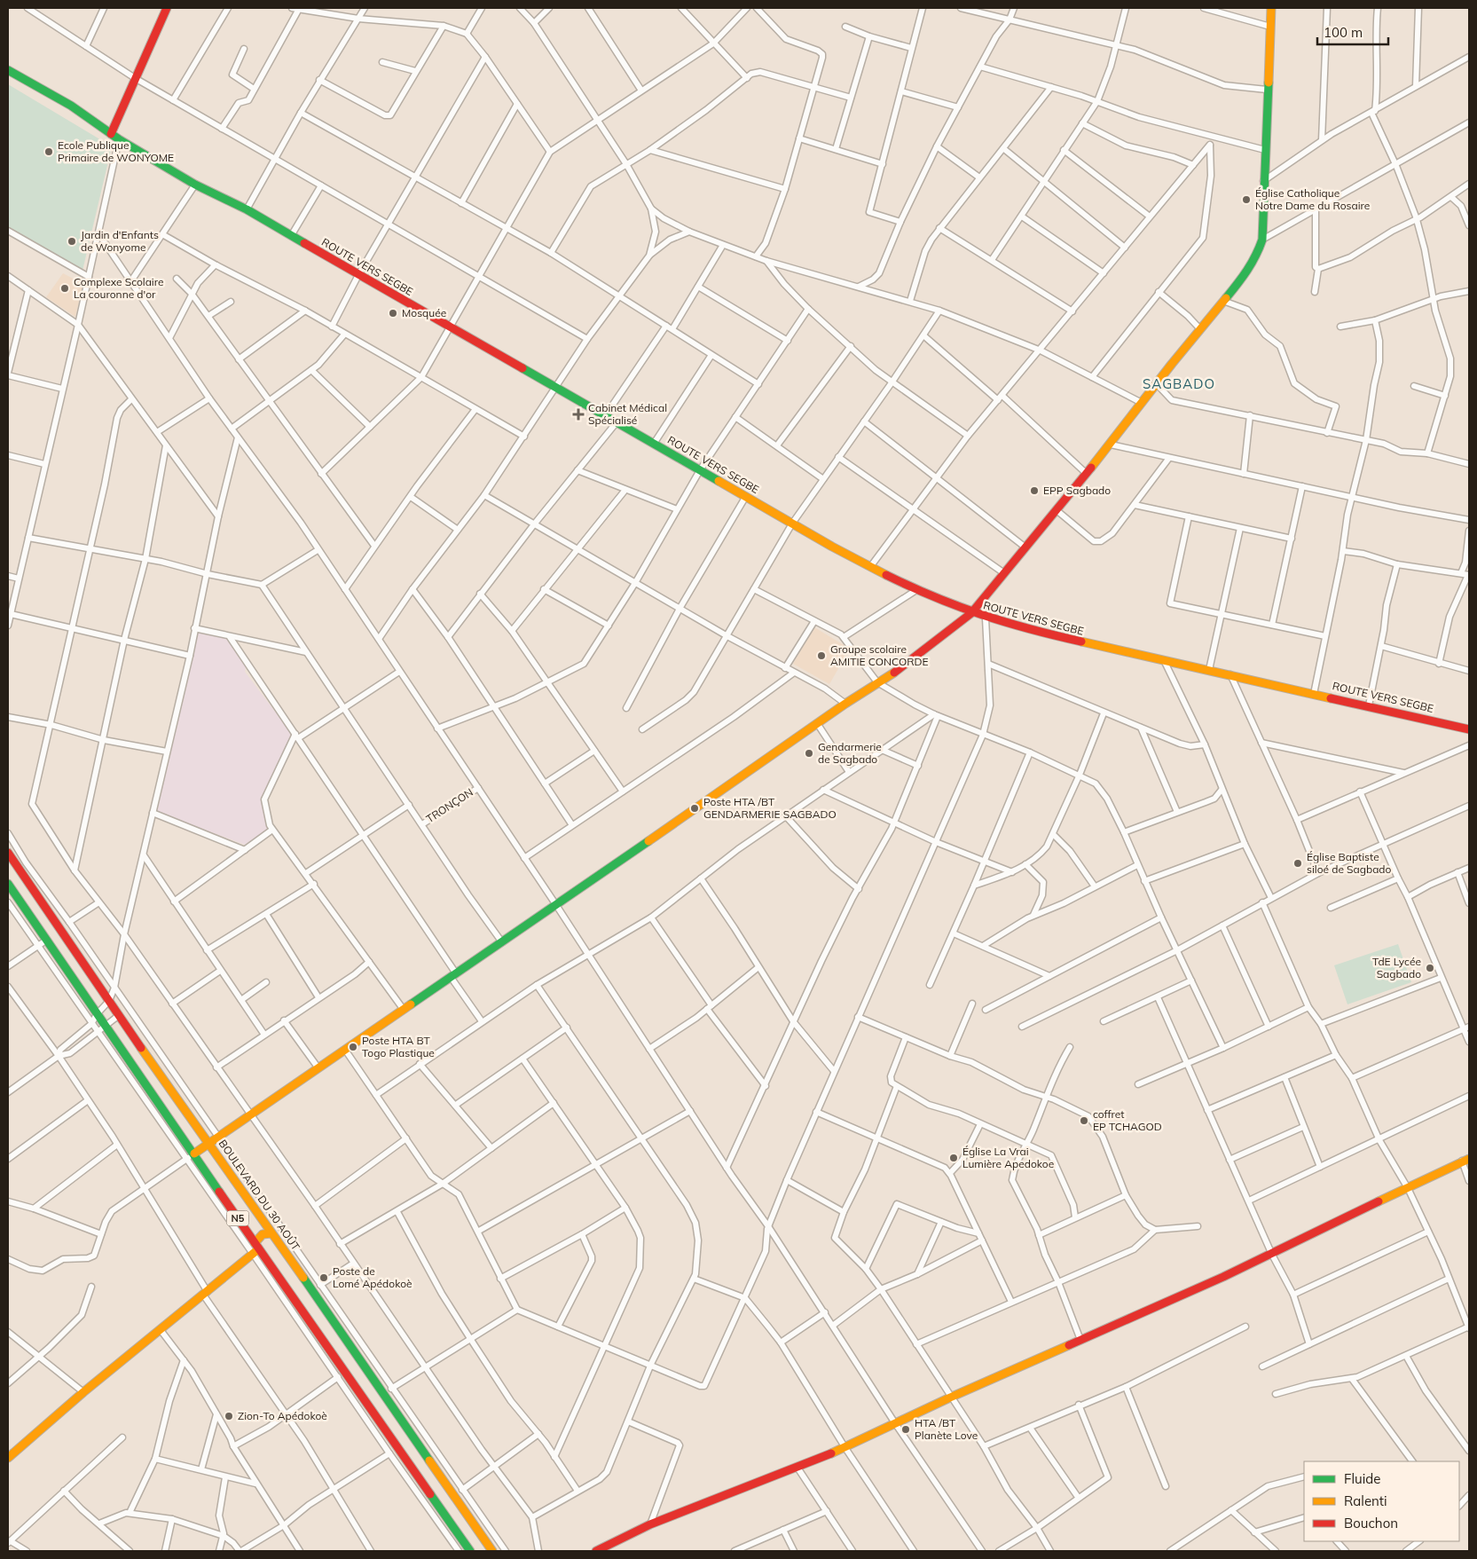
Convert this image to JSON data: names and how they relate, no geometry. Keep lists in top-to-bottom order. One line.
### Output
{"streets":{"main road":["ROUTE VERS SEGBE","BOULEVARD DU 30 AOÛT","N5"],"street":["TRONÇON"]},"districts":["SAGBADO"],"places":{"other":["Ecole Publique Primaire de WONYOME","Église Catholique Notre Dame du Rosaire","Jardin d'Enfants de Wonyome","Complexe Scolaire La couronne d'or","Mosquée","EPP Sagbado","Groupe scolaire AMITIE CONCORDE","Gendarmerie de Sagbado","Poste HTA /BT GENDARMERIE SAGBADO","Église Baptiste siloé de Sagbado","TdE Lycée Sagbado","Poste HTA BT Togo Plastique","coffret EP TCHAGOD","Église La Vrai Lumière Apedokoe","Poste de Lomé Apédokoè","Zion-To Apédokoè","HTA /BT Planète Love"],"health":["Cabinet Médical Spécialisé"]},"legend":["Fluide","Ralenti","Bouchon"],"scale_bar":"100 m"}
